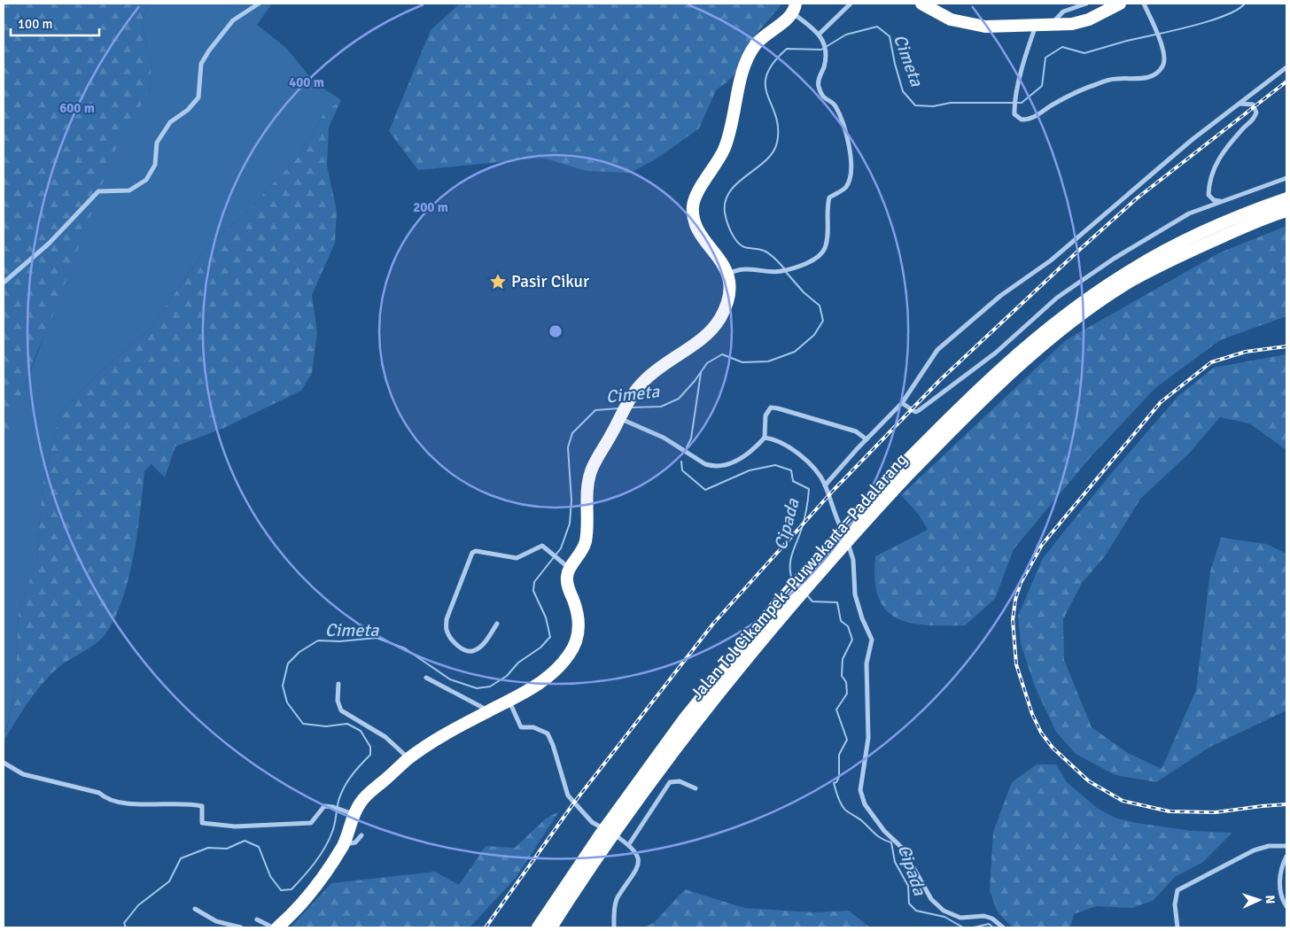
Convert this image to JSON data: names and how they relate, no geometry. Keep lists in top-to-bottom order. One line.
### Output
{"streets":{"highway":["Jalan Tol Cikampek–Purwakarta–Padalarang"]},"water":["Cimeta","Cipada"],"places":{"place":["Pasir Cikur"]},"scale_bar":"100 m","north":"right","rings":["400 m","600 m","200 m"]}
